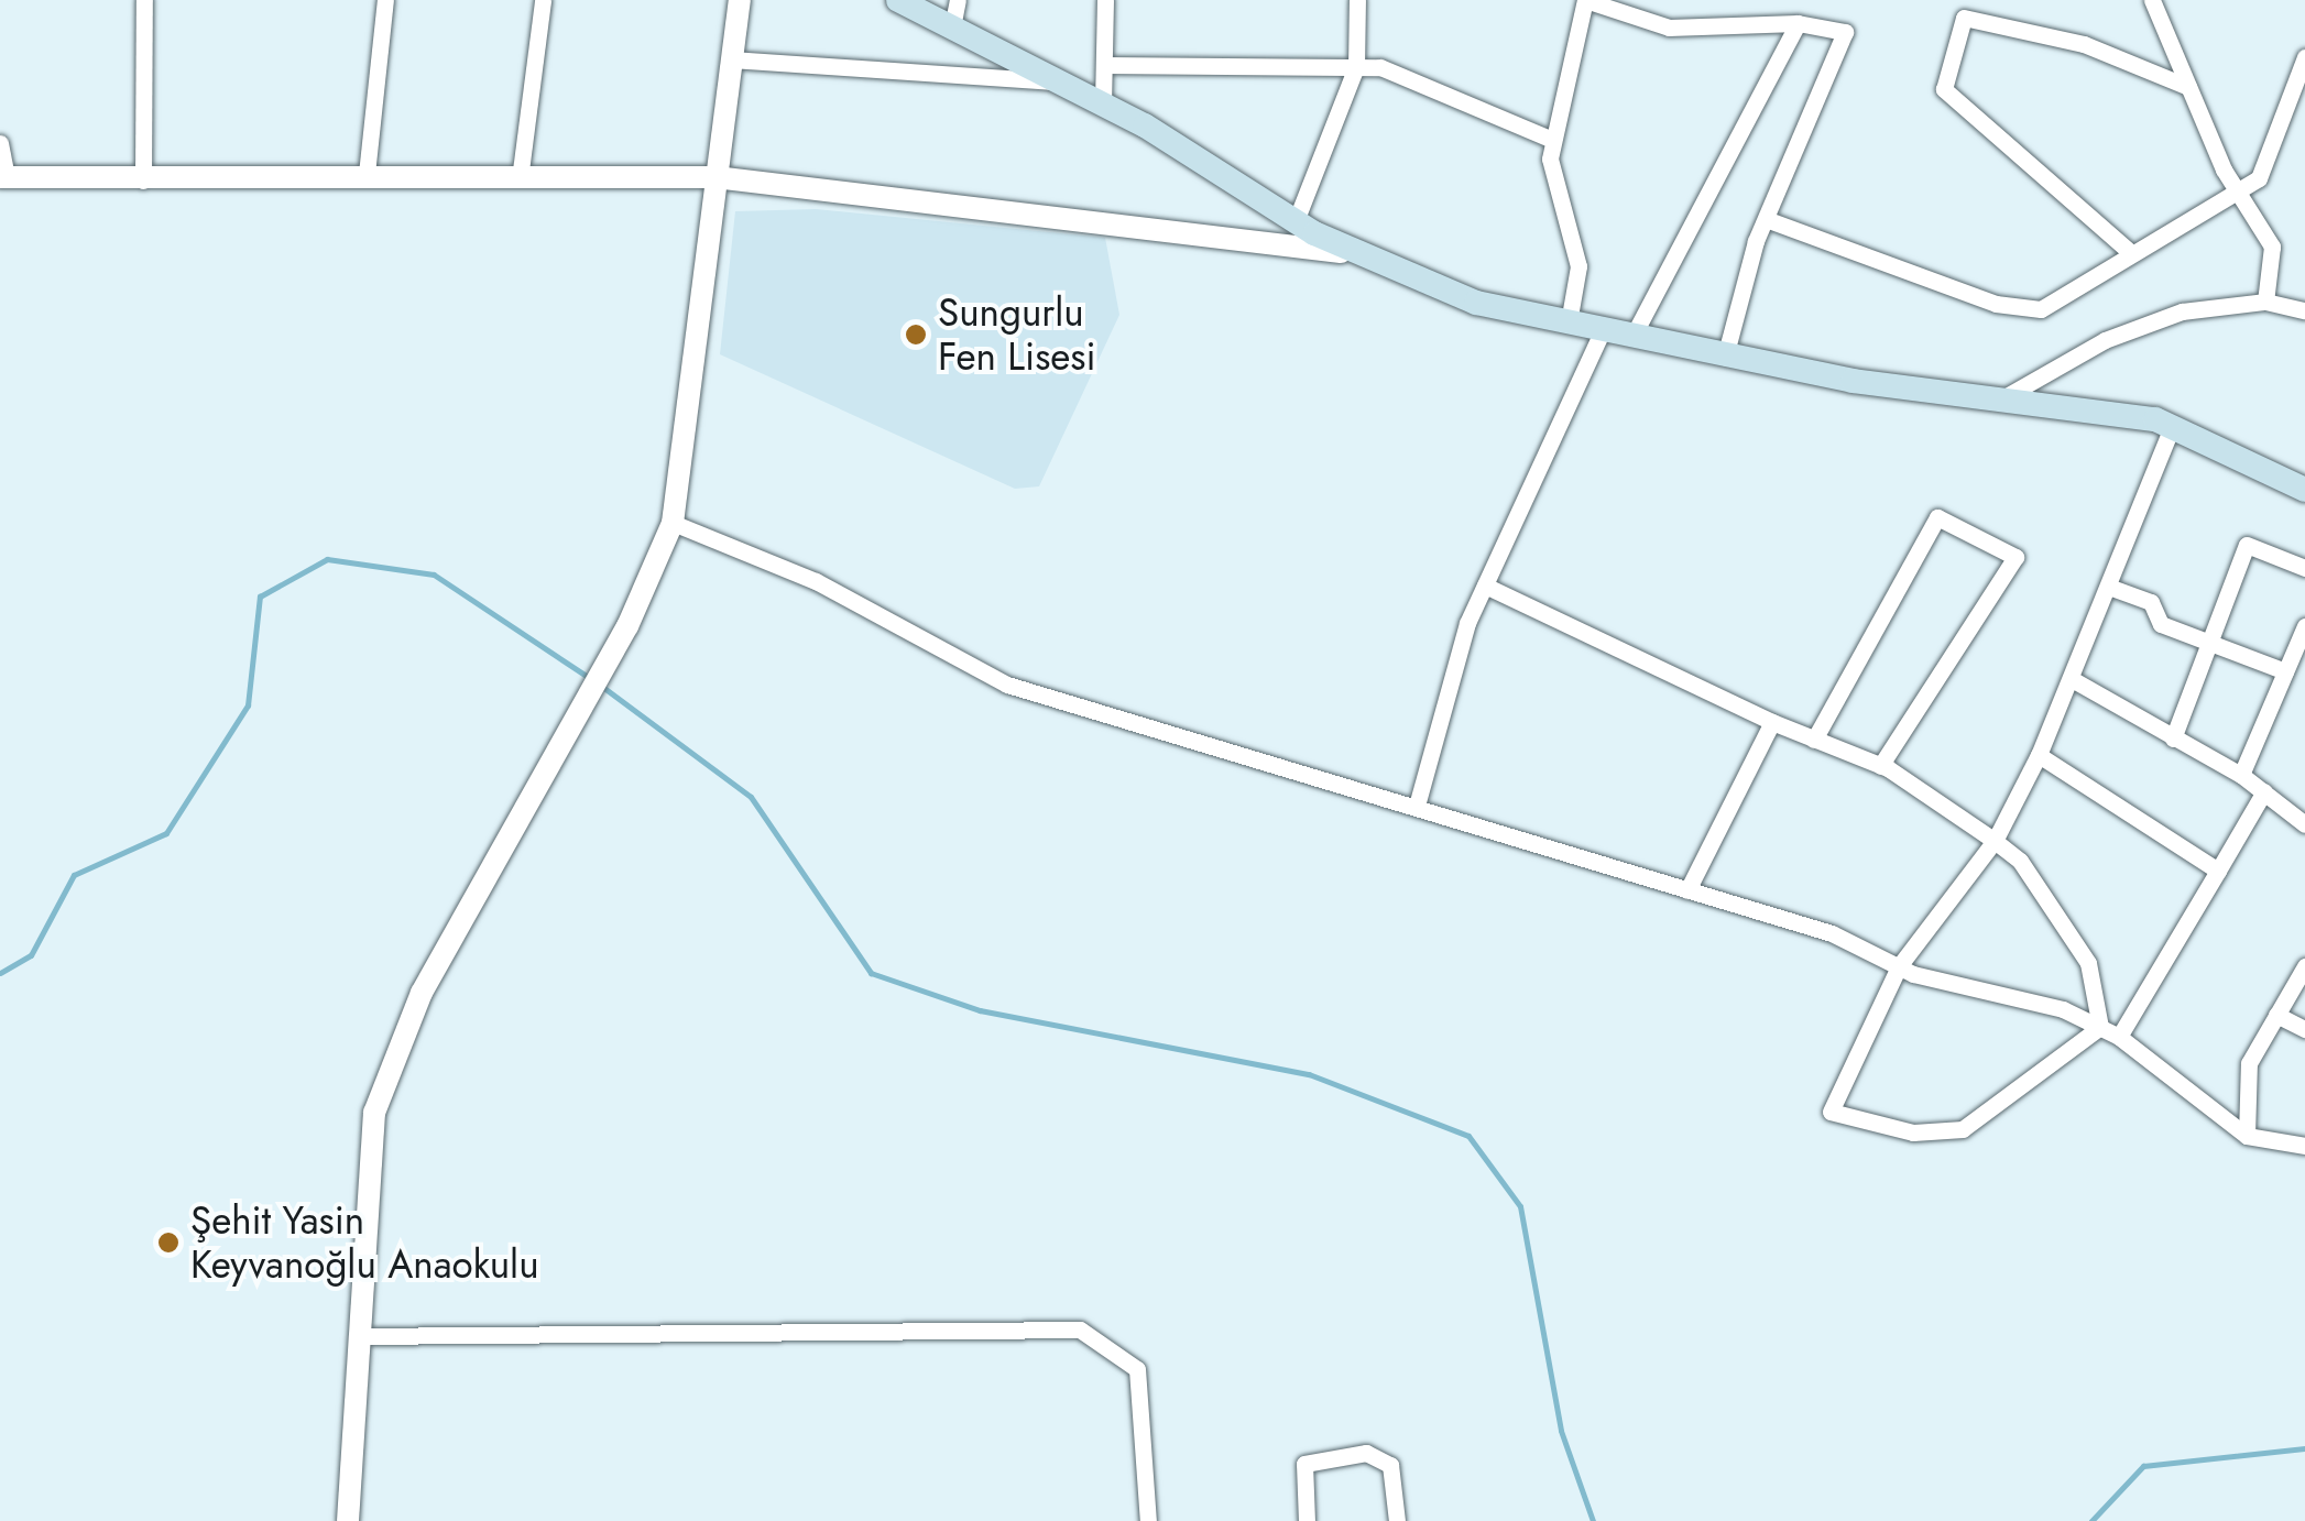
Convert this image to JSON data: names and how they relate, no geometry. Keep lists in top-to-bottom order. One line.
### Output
{"places":["Sungurlu Fen Lisesi","Şehit Yasin Keyvanoğlu Anaokulu"]}
